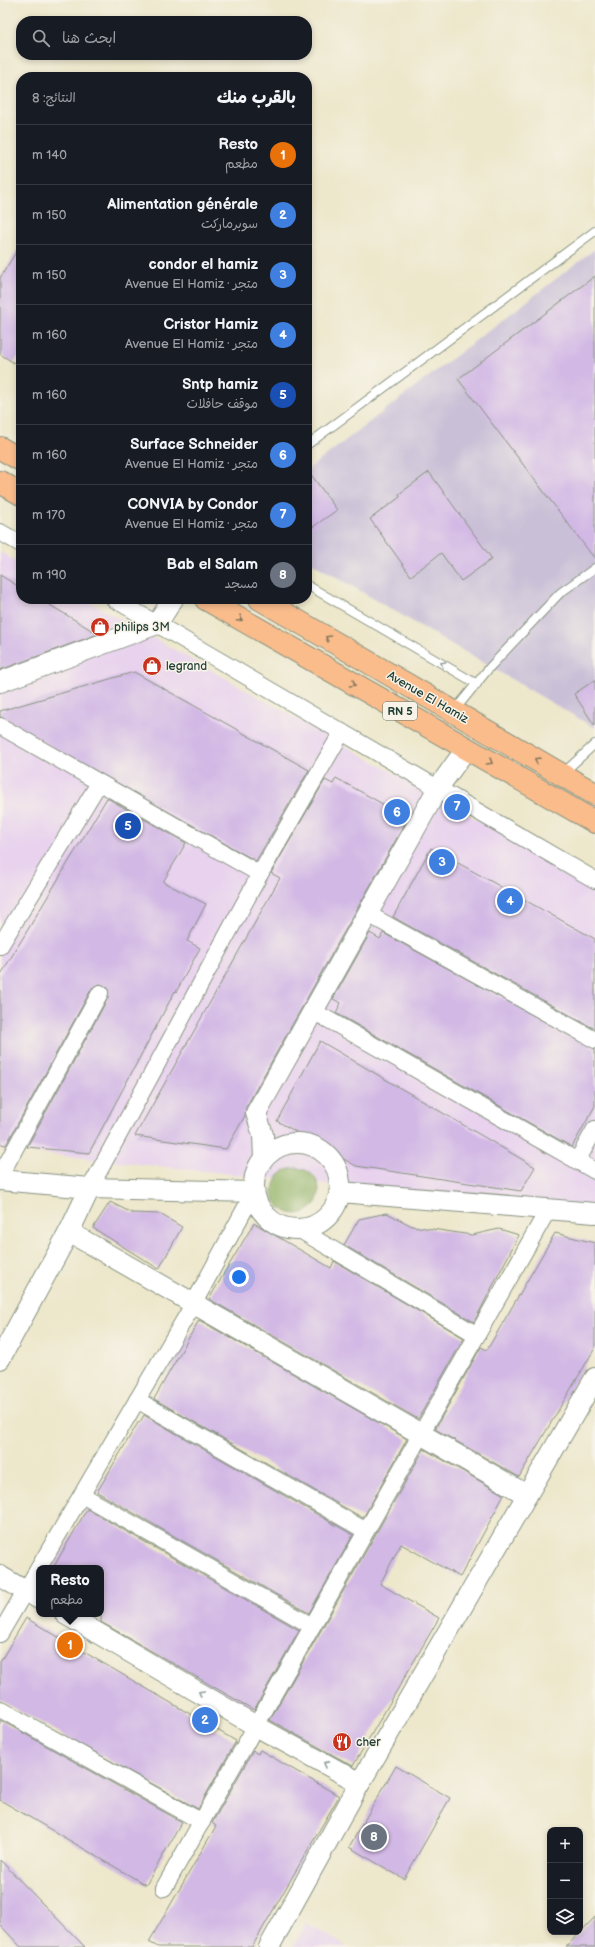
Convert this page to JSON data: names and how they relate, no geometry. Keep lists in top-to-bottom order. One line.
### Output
{"streets":{"highway":["Avenue El Hamiz","RN 5"]},"places":{"shop":["philips 3M","legrand"],"restaurant":["cher"]},"page":{"search":"ابحث هنا","heading":["بالقرب منك","النتائج: 8"],"list":[{"mark":"1","name":"Resto","note":"مطعم","value":"140 m"},{"mark":"2","name":"Alimentation générale","note":"سوبرماركت","value":"150 m"},{"mark":"3","name":"condor el hamiz","note":"متجر · Avenue El Hamiz","value":"150 m"},{"mark":"4","name":"Cristor Hamiz","note":"متجر · Avenue El Hamiz","value":"160 m"},{"mark":"5","name":"Sntp hamiz","note":"موقف حافلات","value":"160 m"},{"mark":"6","name":"Surface Schneider","note":"متجر · Avenue El Hamiz","value":"160 m"},{"mark":"7","name":"CONVIA by Condor","note":"متجر · Avenue El Hamiz","value":"170 m"},{"mark":"8","name":"Bab el Salam","note":"مسجد","value":"190 m"}],"pins":["7","6","5","3","4","1","2","8"],"popup":["Resto","مطعم"],"map_buttons":["+","−"]}}
